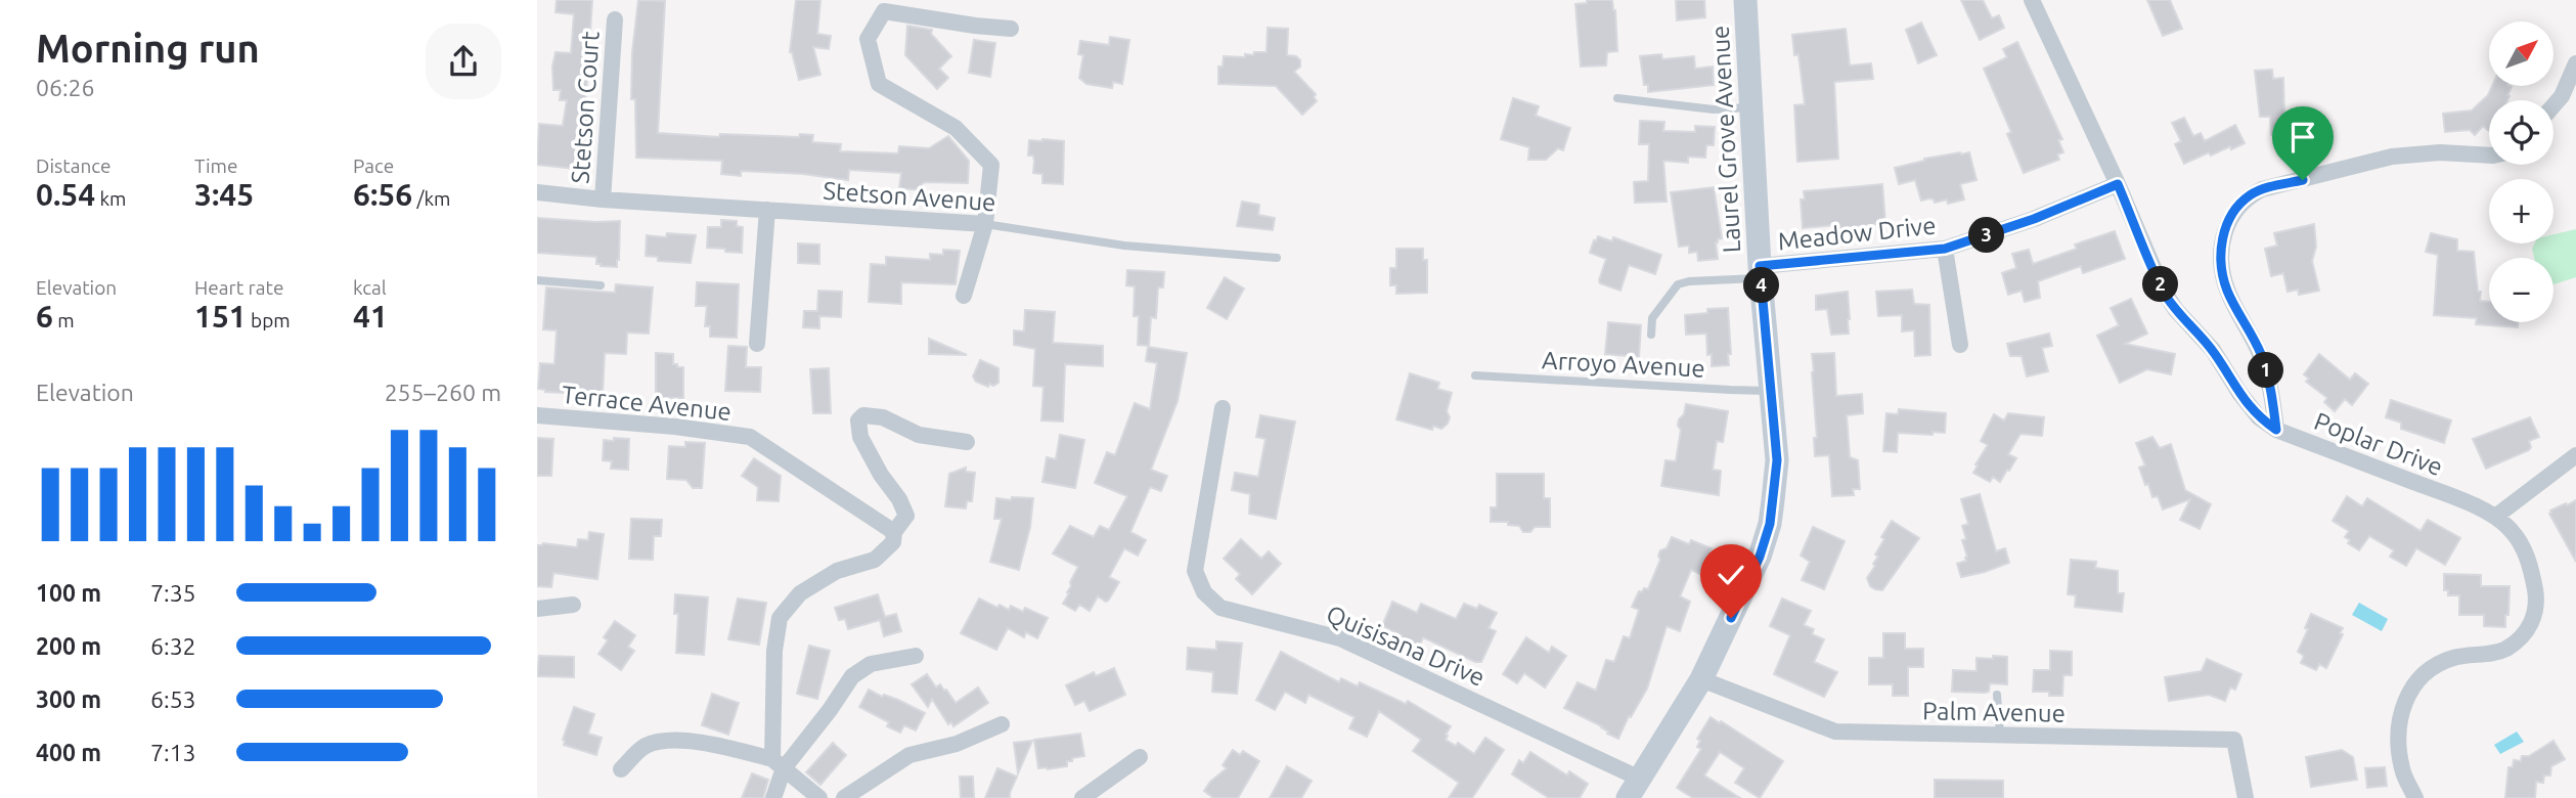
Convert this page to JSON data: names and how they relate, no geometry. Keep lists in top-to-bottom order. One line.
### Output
{"streets":{"street":["Stetson Court","Laurel Grove Avenue","Stetson Avenue","Meadow Drive","Terrace Avenue","Poplar Drive","Quisisana Drive","Palm Avenue"],"lane":["Arroyo Avenue"]},"crossings":[["Stetson Court","Stetson Avenue"],["Laurel Grove Avenue","Meadow Drive"],["Laurel Grove Avenue","Arroyo Avenue"],["Laurel Grove Avenue","Quisisana Drive"],["Laurel Grove Avenue","Palm Avenue"],["Meadow Drive","Poplar Drive"]],"north":"top right","page":{"heading":["Morning run","06:26"],"map_buttons":["+","−"],"stats":[["Distance","0.54 km"],["Time","3:45"],["Pace","6:56 /km"],["Elevation","6 m"],["Heart rate","151 bpm"],["kcal","41"]],"pins":["3","2","4","1"],"chart":["Elevation","255–260 m"],"list":[{"name":"100 m","note":"7:35"},{"name":"200 m","note":"6:32"},{"name":"300 m","note":"6:53"},{"name":"400 m","note":"7:13"}]}}
